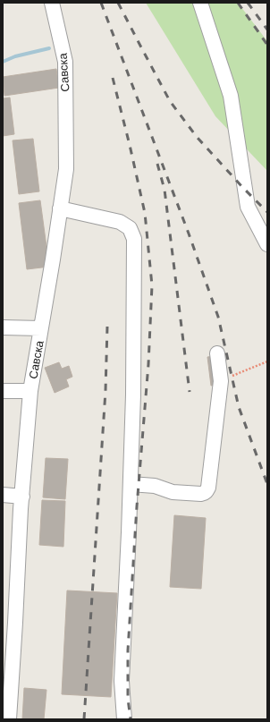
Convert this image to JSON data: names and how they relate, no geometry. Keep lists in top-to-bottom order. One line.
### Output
{"streets":{"street":["Савска"]}}
